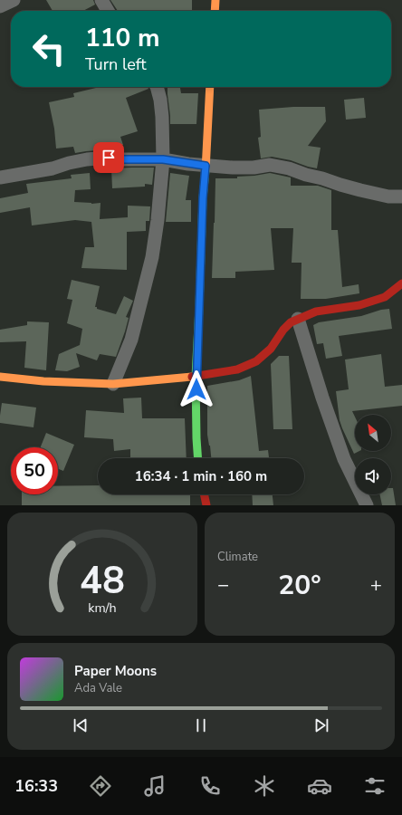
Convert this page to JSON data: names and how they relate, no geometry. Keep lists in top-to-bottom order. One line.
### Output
{"north":"top left","page":{"turn":["110 m","Turn left"],"limit":"50","trip":"16:34 · 1 min · 160 m","tile":"Climate","heat":["−","20°","+"],"song":["Paper Moons","Ada Vale"],"tabs":"16:33","gauge":["48","km/h"]}}
